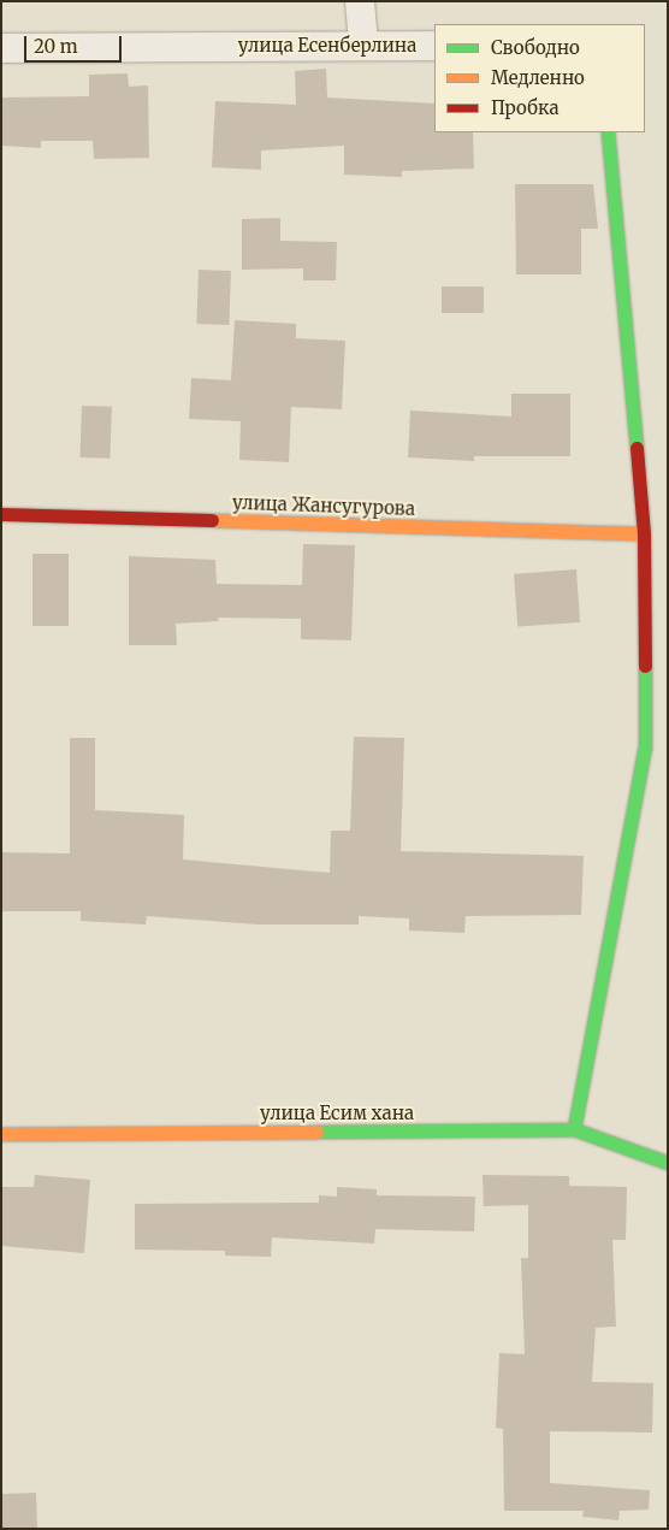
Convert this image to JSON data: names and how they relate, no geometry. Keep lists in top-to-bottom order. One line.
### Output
{"streets":{"street":["улица Есенберлина","улица Жансугурова","улица Есим хана"]},"legend":["Свободно","Медленно","Пробка"],"scale_bar":"20 m"}
